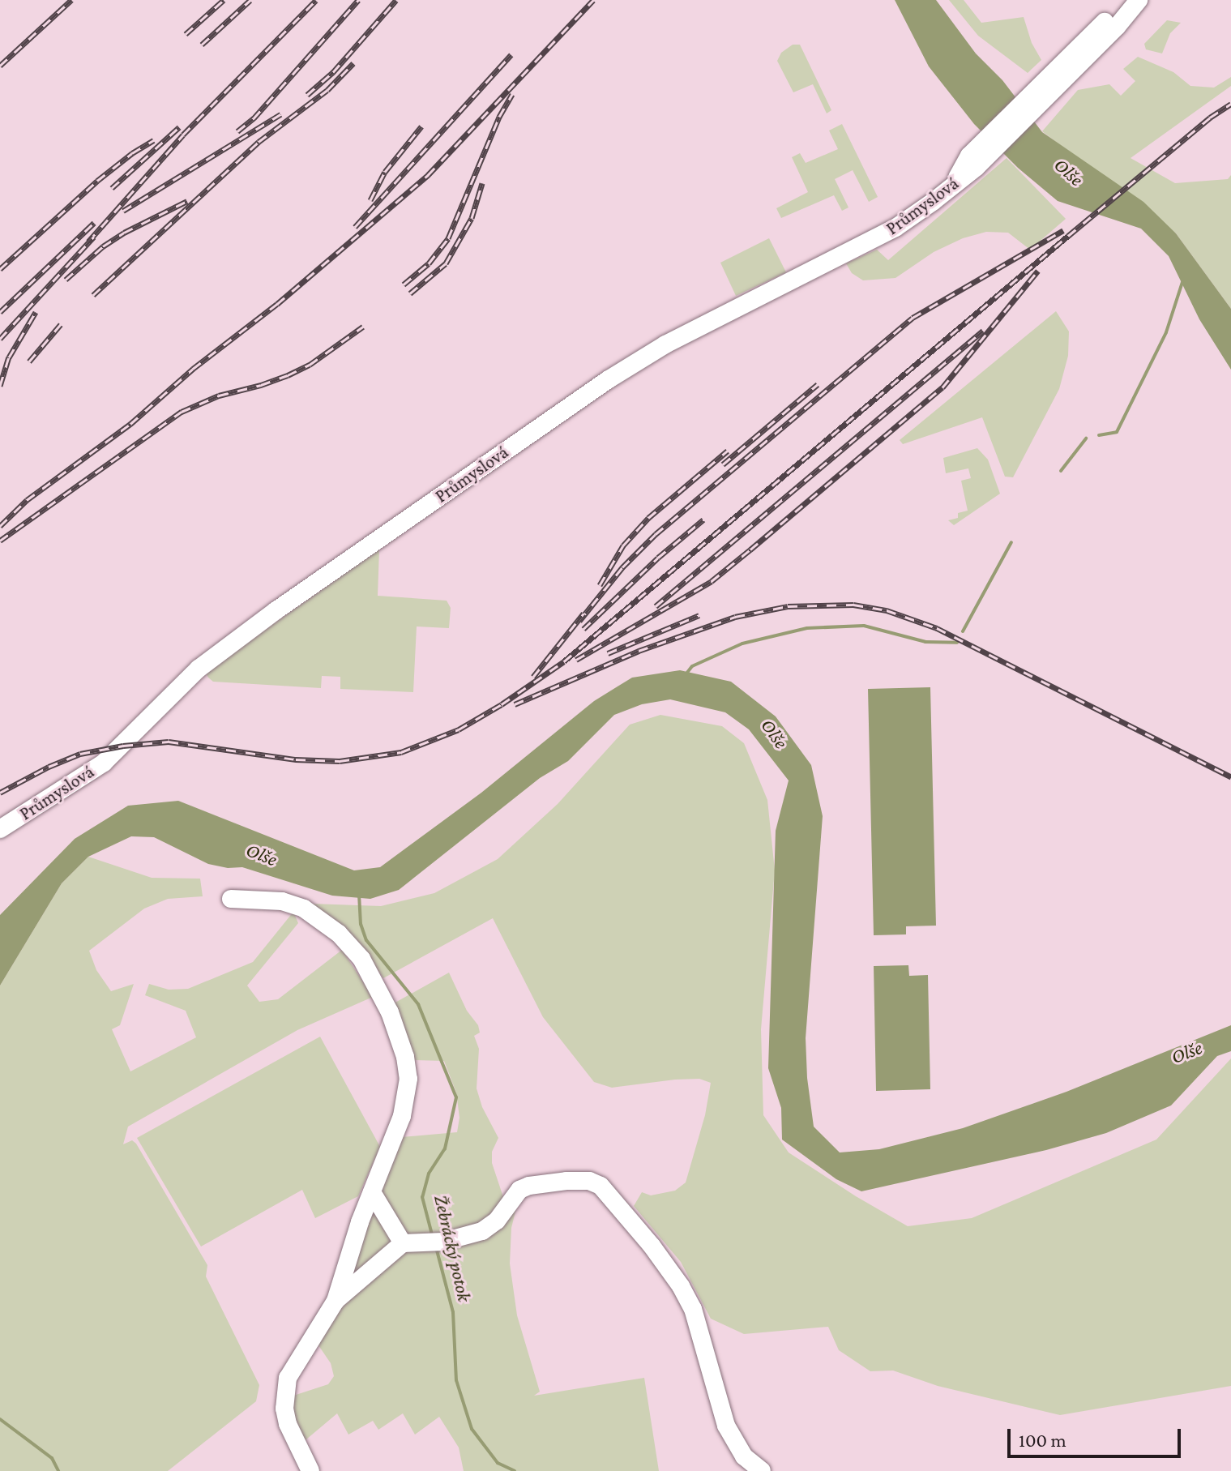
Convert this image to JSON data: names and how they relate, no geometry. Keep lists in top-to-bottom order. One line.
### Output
{"streets":{"street":["Průmyslová"]},"water":["Olše","Žebrácký potok"],"scale_bar":"100 m"}
